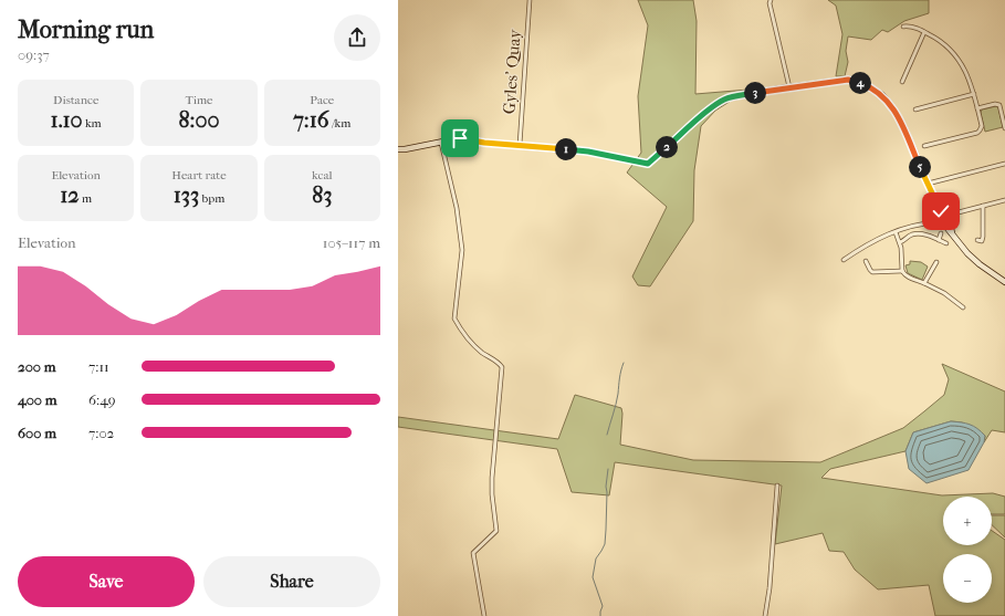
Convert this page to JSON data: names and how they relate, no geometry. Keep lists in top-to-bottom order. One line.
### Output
{"streets":{"street":["Gyles' Quay"]},"page":{"heading":["Morning run","09:37"],"pins":["4","3","2","1","5"],"stats":[["Distance","1.10 km"],["Time","8:00"],["Pace","7:16 /km"],["Elevation","12 m"],["Heart rate","133 bpm"],["kcal","83"]],"chart":["Elevation","105–117 m"],"list":[{"name":"200 m","note":"7:11"},{"name":"400 m","note":"6:49"},{"name":"600 m","note":"7:02"}],"map_buttons":["+","−"],"buttons":["Save","Share"]}}
